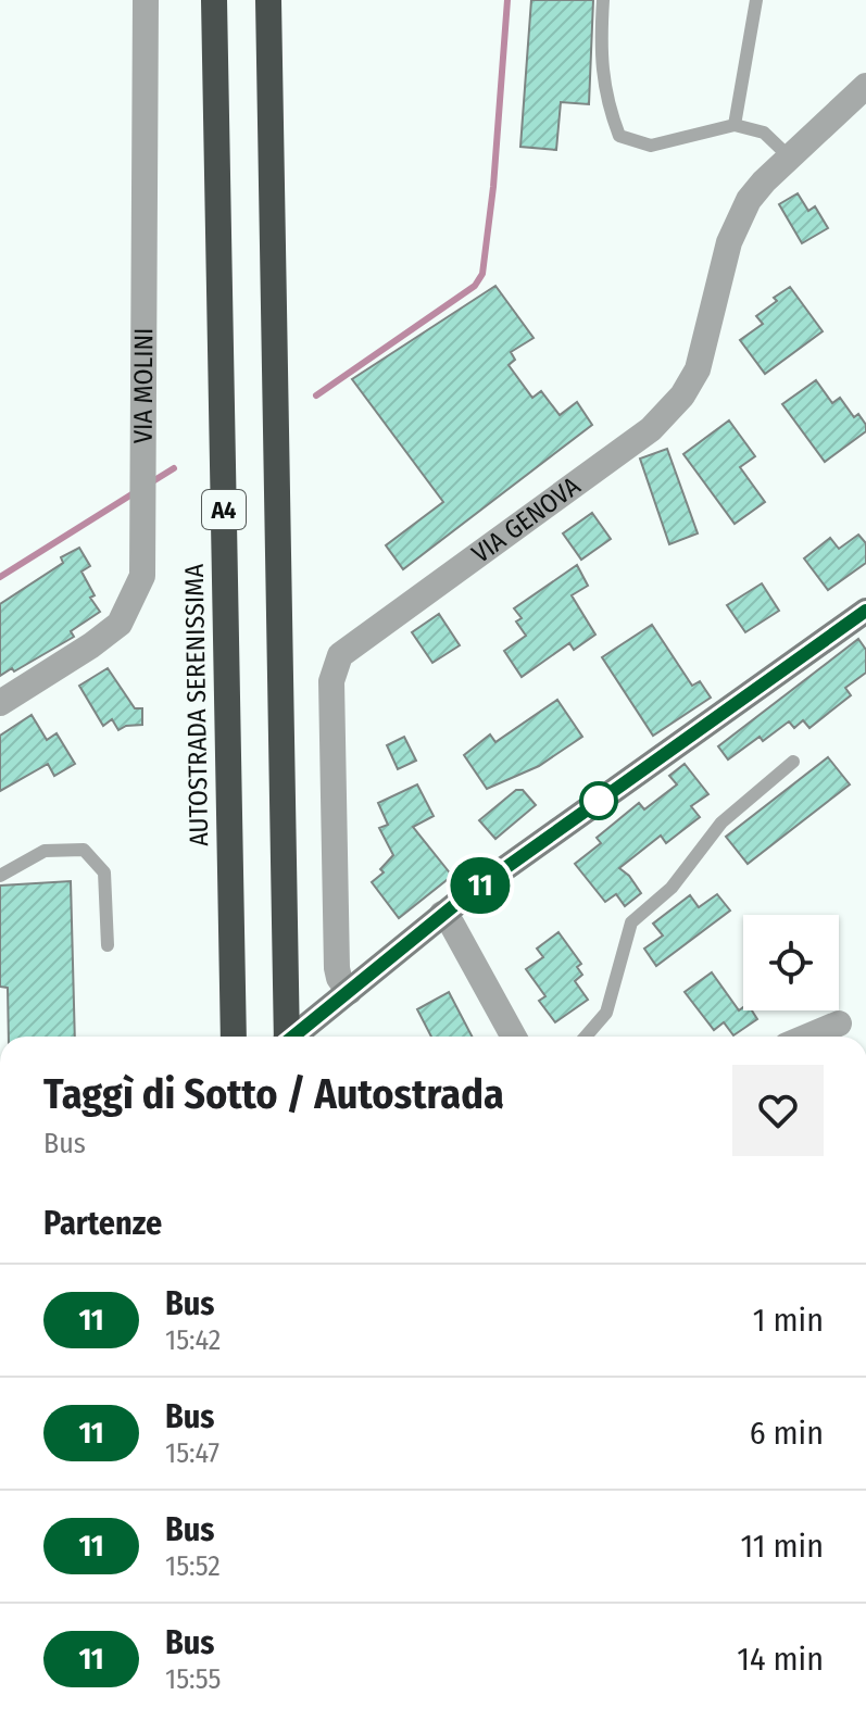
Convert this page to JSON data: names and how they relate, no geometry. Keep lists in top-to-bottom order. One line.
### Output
{"streets":{"highway":["A4","AUTOSTRADA SERENISSIMA"],"street":["VIA MOLINI","VIA GENOVA"]},"lines":["bus line 11"],"page":{"on_map":"11","heading":[["Taggì di Sotto / Autostrada","Bus"],"Partenze"],"list":[{"mark":"11","name":"Bus","note":"15:42","value":"1 min"},{"mark":"11","name":"Bus","note":"15:47","value":"6 min"},{"mark":"11","name":"Bus","note":"15:52","value":"11 min"},{"mark":"11","name":"Bus","note":"15:55","value":"14 min"}]}}
